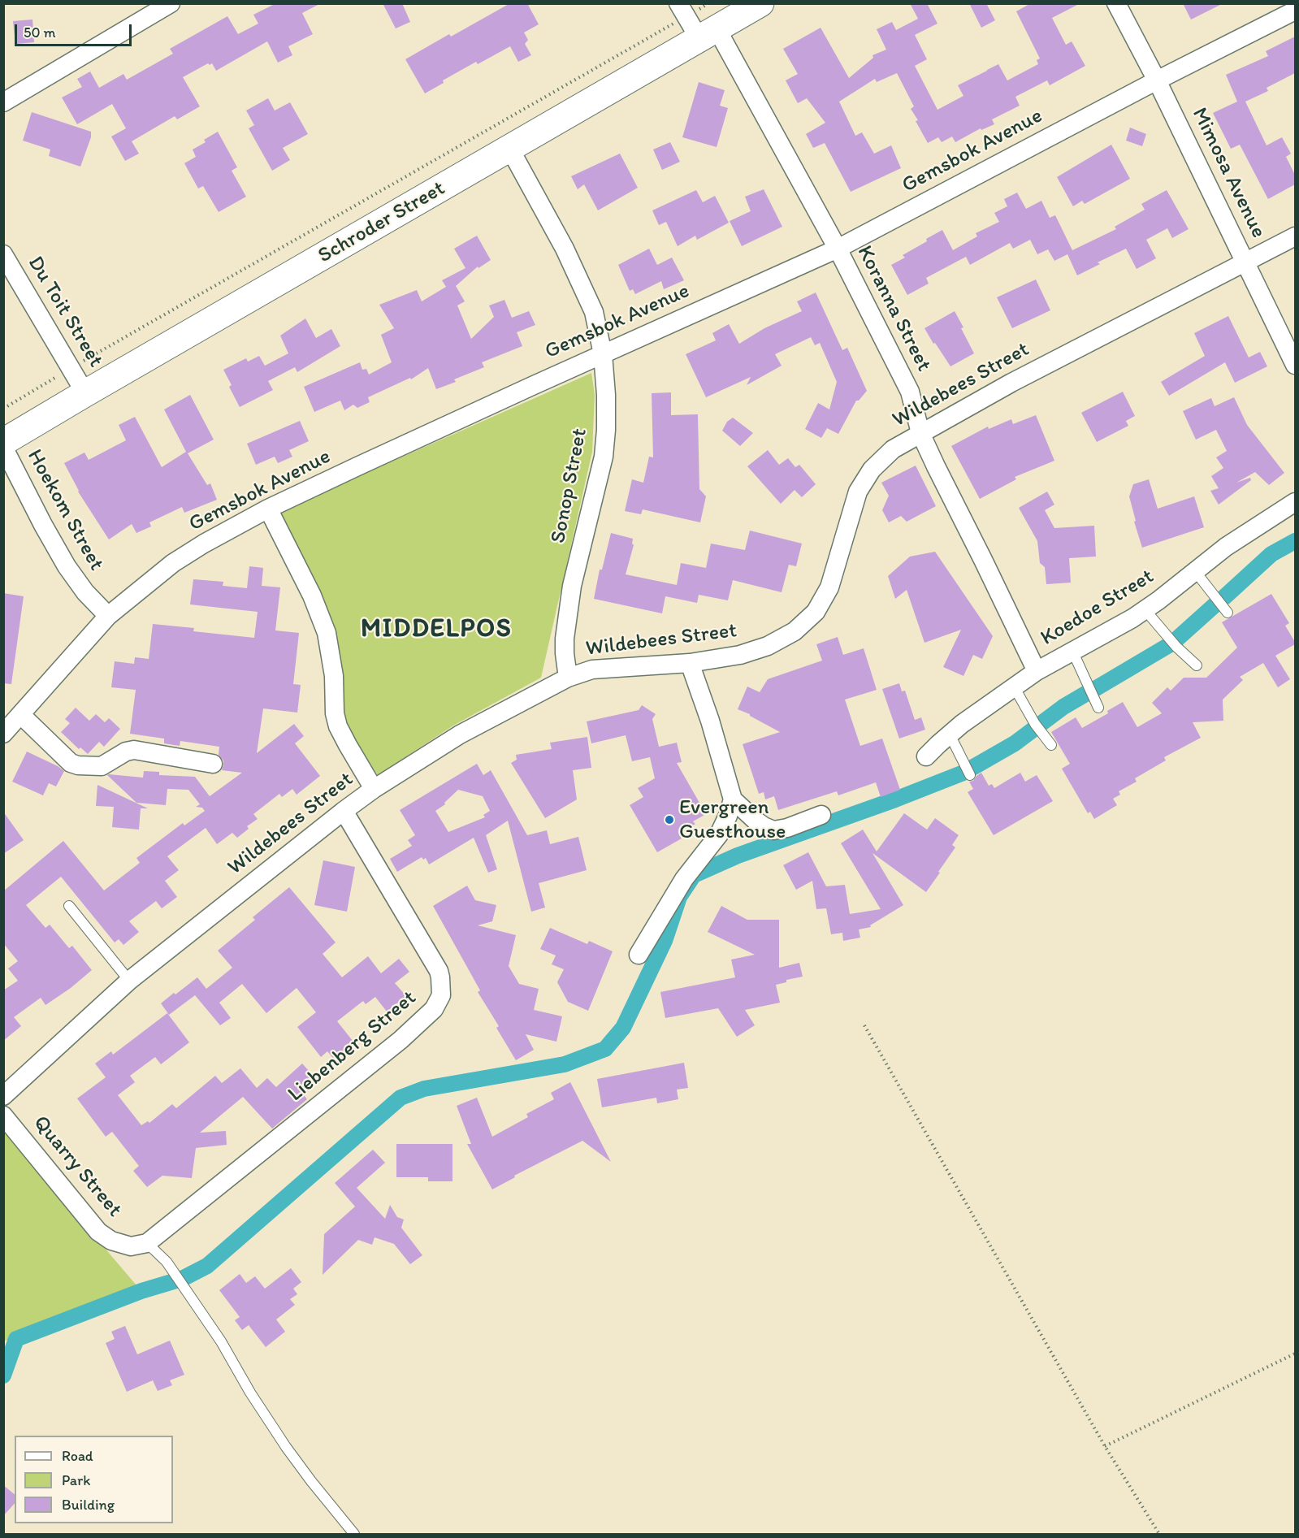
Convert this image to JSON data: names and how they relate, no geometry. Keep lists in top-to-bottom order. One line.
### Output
{"streets":{"highway":["Schroder Street"],"street":["Gemsbok Avenue","Mimosa Avenue","Koranna Street","Du Toit Street","Wildebees Street","Sonop Street","Hoekom Street","Koedoe Street","Liebenberg Street","Quarry Street"]},"crossings":[["Gemsbok Avenue","Mimosa Avenue"],["Gemsbok Avenue","Koranna Street"],["Gemsbok Avenue","Sonop Street"],["Gemsbok Avenue","Hoekom Street"],["Mimosa Avenue","Wildebees Street"],["Schroder Street","Koranna Street"],["Schroder Street","Du Toit Street"],["Schroder Street","Sonop Street"],["Koranna Street","Wildebees Street"],["Koranna Street","Koedoe Street"],["Wildebees Street","Sonop Street"],["Wildebees Street","Liebenberg Street"],["Liebenberg Street","Quarry Street"]],"districts":["MIDDELPOS"],"places":["Evergreen Guesthouse"],"legend":["Road","Park","Building"],"scale_bar":"50 m"}
